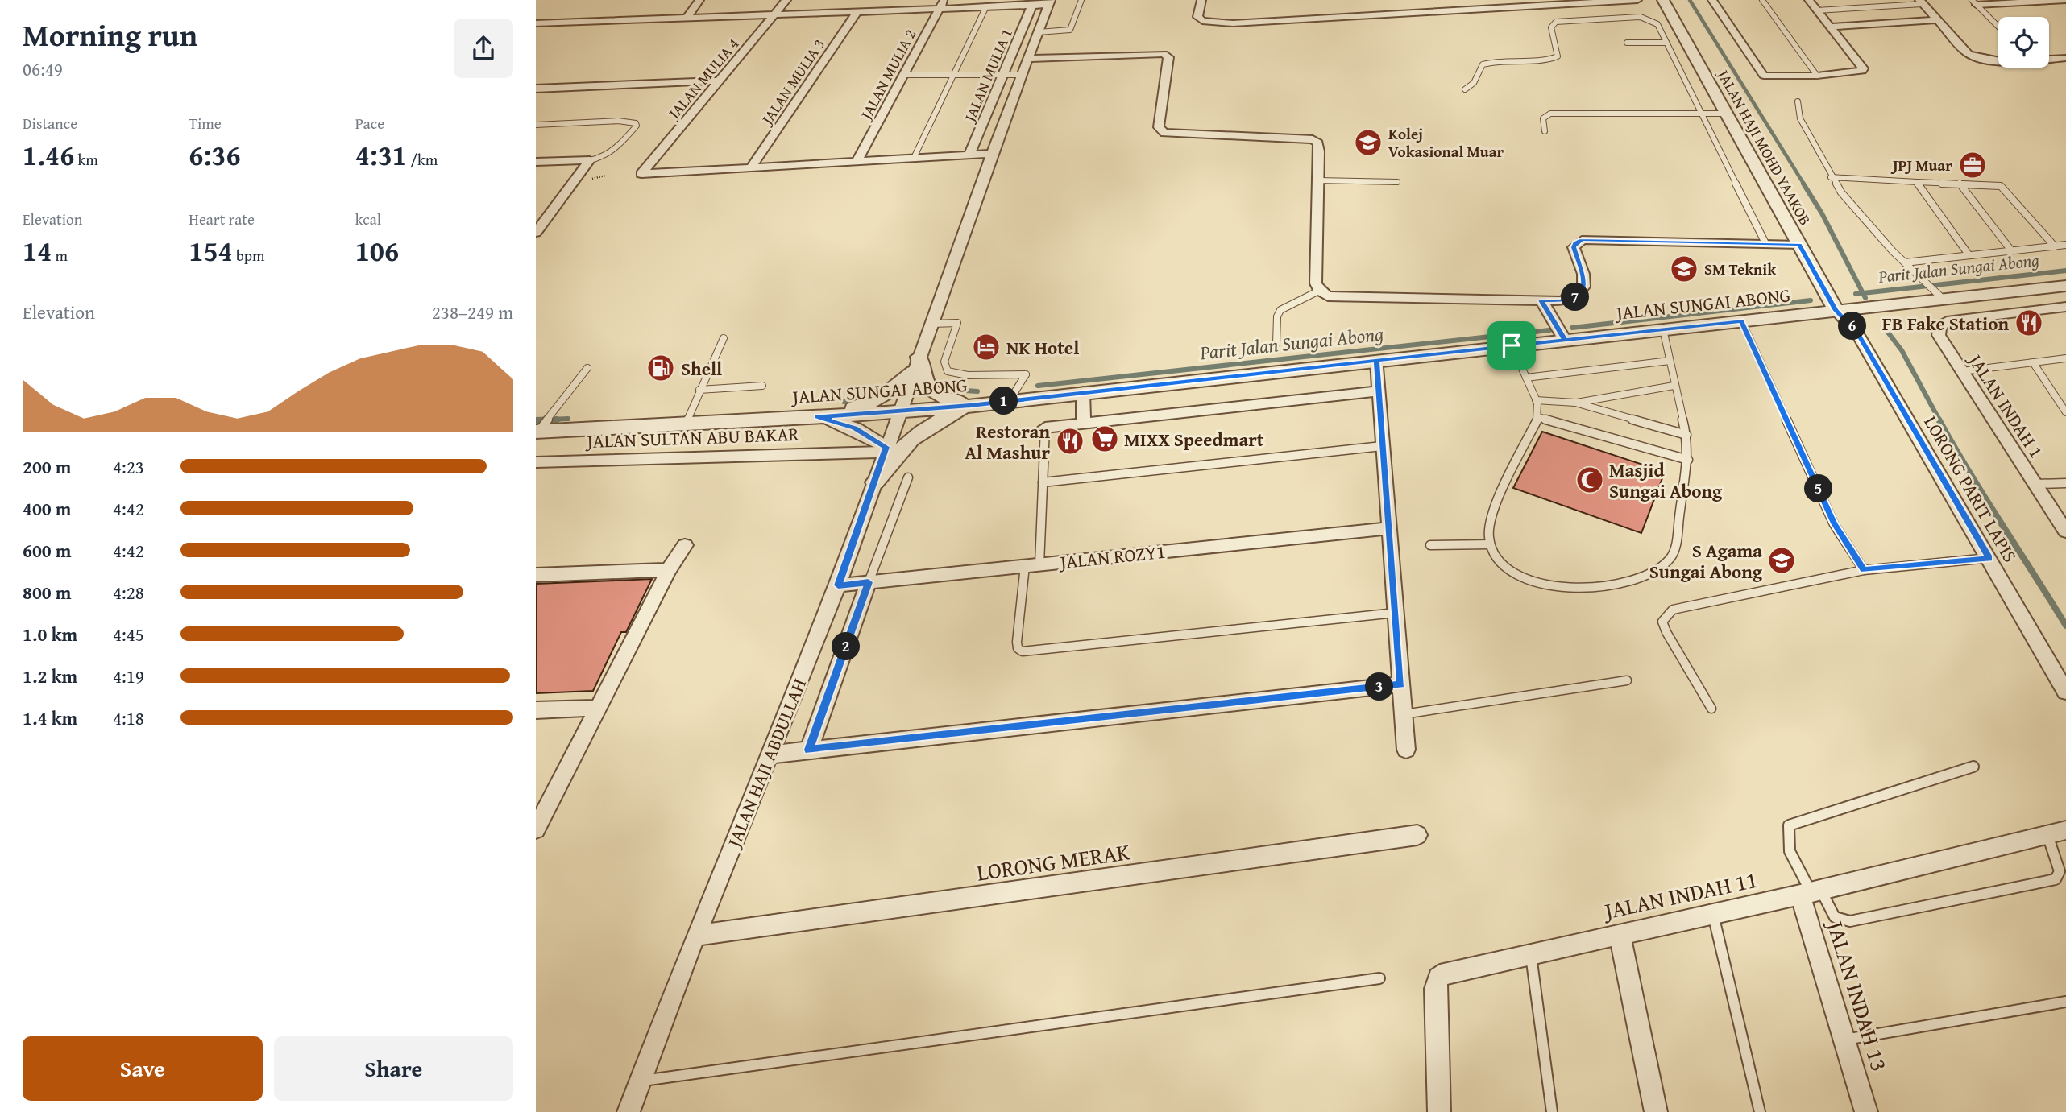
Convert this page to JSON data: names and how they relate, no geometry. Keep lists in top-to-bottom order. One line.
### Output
{"streets":{"street":["JALAN MULIA 2","JALAN MULIA 1","JALAN MULIA 4","JALAN MULIA 3","JALAN HAJI MOHD YAAKOB","JALAN SUNGAI ABONG","JALAN INDAH 1","JALAN SULTAN ABU BAKAR","LORONG PARIT LAPIS","JALAN ROZY1","JALAN HAJI ABDULLAH","LORONG MERAK","JALAN INDAH 11","JALAN INDAH 13"]},"crossings":[["JALAN MULIA 4","JALAN MULIA 3"],["JALAN HAJI MOHD YAAKOB","JALAN SUNGAI ABONG"],["JALAN HAJI MOHD YAAKOB","LORONG PARIT LAPIS"],["JALAN SUNGAI ABONG","LORONG PARIT LAPIS"],["JALAN SUNGAI ABONG","JALAN HAJI ABDULLAH"],["JALAN SULTAN ABU BAKAR","JALAN HAJI ABDULLAH"],["JALAN ROZY1","JALAN HAJI ABDULLAH"],["JALAN HAJI ABDULLAH","LORONG MERAK"],["JALAN INDAH 11","JALAN INDAH 13"]],"water":["Parit Jalan Sungai Abong"],"places":{"school or university":["Kolej Vokasional Muar","SM Teknik","S Agama Sungai Abong"],"office":["JPJ Muar"],"restaurant":["FB Fake Station","Restoran Al Mashur"],"hotel":["NK Hotel"],"fuel station":["Shell"],"supermarket":["MIXX Speedmart"],"mosque":["Masjid Sungai Abong"]},"page":{"heading":["Morning run","06:49"],"stats":[["Distance","1.46 km"],["Time","6:36"],["Pace","4:31 /km"],["Elevation","14 m"],["Heart rate","154 bpm"],["kcal","106"]],"pins":["7","6","1","5","2","3"],"chart":["Elevation","238–249 m"],"list":[{"name":"200 m","note":"4:23"},{"name":"400 m","note":"4:42"},{"name":"600 m","note":"4:42"},{"name":"800 m","note":"4:28"},{"name":"1.0 km","note":"4:45"},{"name":"1.2 km","note":"4:19"},{"name":"1.4 km","note":"4:18"}],"buttons":["Save","Share"]}}
